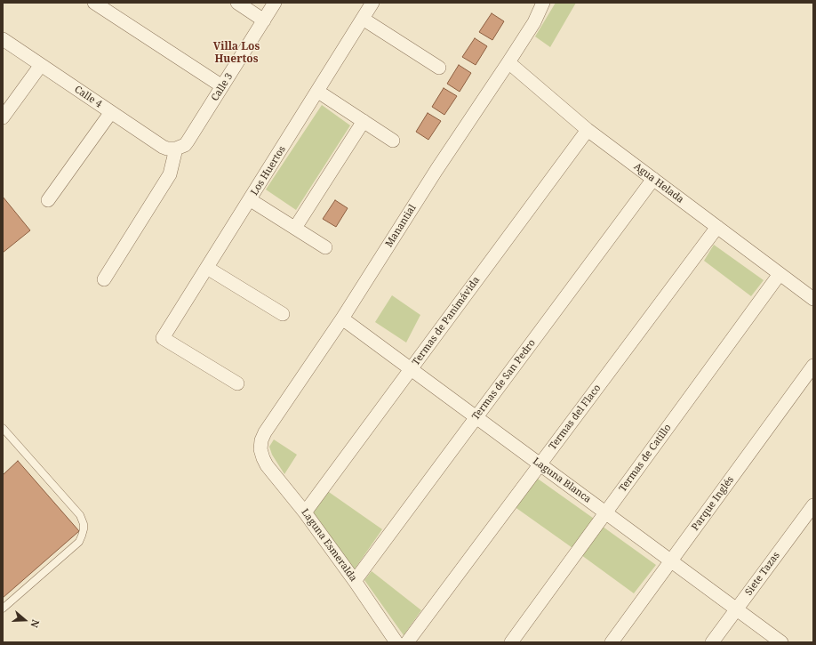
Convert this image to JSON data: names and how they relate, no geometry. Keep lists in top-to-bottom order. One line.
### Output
{"streets":{"street":["Calle 3","Calle 4","Los Huertos","Agua Helada","Manantial","Termas de Panimávida","Termas de San Pedro","Termas del Flaco","Termas de Catillo","Laguna Blanca","Parque Inglés","Laguna Esmeralda","Siete Tazas"]},"crossings":[["Calle 3","Calle 4"],["Agua Helada","Manantial"],["Agua Helada","Termas de Panimávida"],["Agua Helada","Termas de San Pedro"],["Agua Helada","Termas del Flaco"],["Agua Helada","Termas de Catillo"],["Manantial","Laguna Blanca"],["Manantial","Laguna Esmeralda"],["Termas de Panimávida","Laguna Blanca"],["Termas de Panimávida","Laguna Esmeralda"],["Termas de San Pedro","Laguna Blanca"],["Termas de San Pedro","Laguna Esmeralda"],["Termas del Flaco","Laguna Blanca"],["Termas de Catillo","Laguna Blanca"],["Laguna Blanca","Parque Inglés"],["Laguna Blanca","Siete Tazas"]],"districts":["Villa Los Huertos"],"north":"right"}
